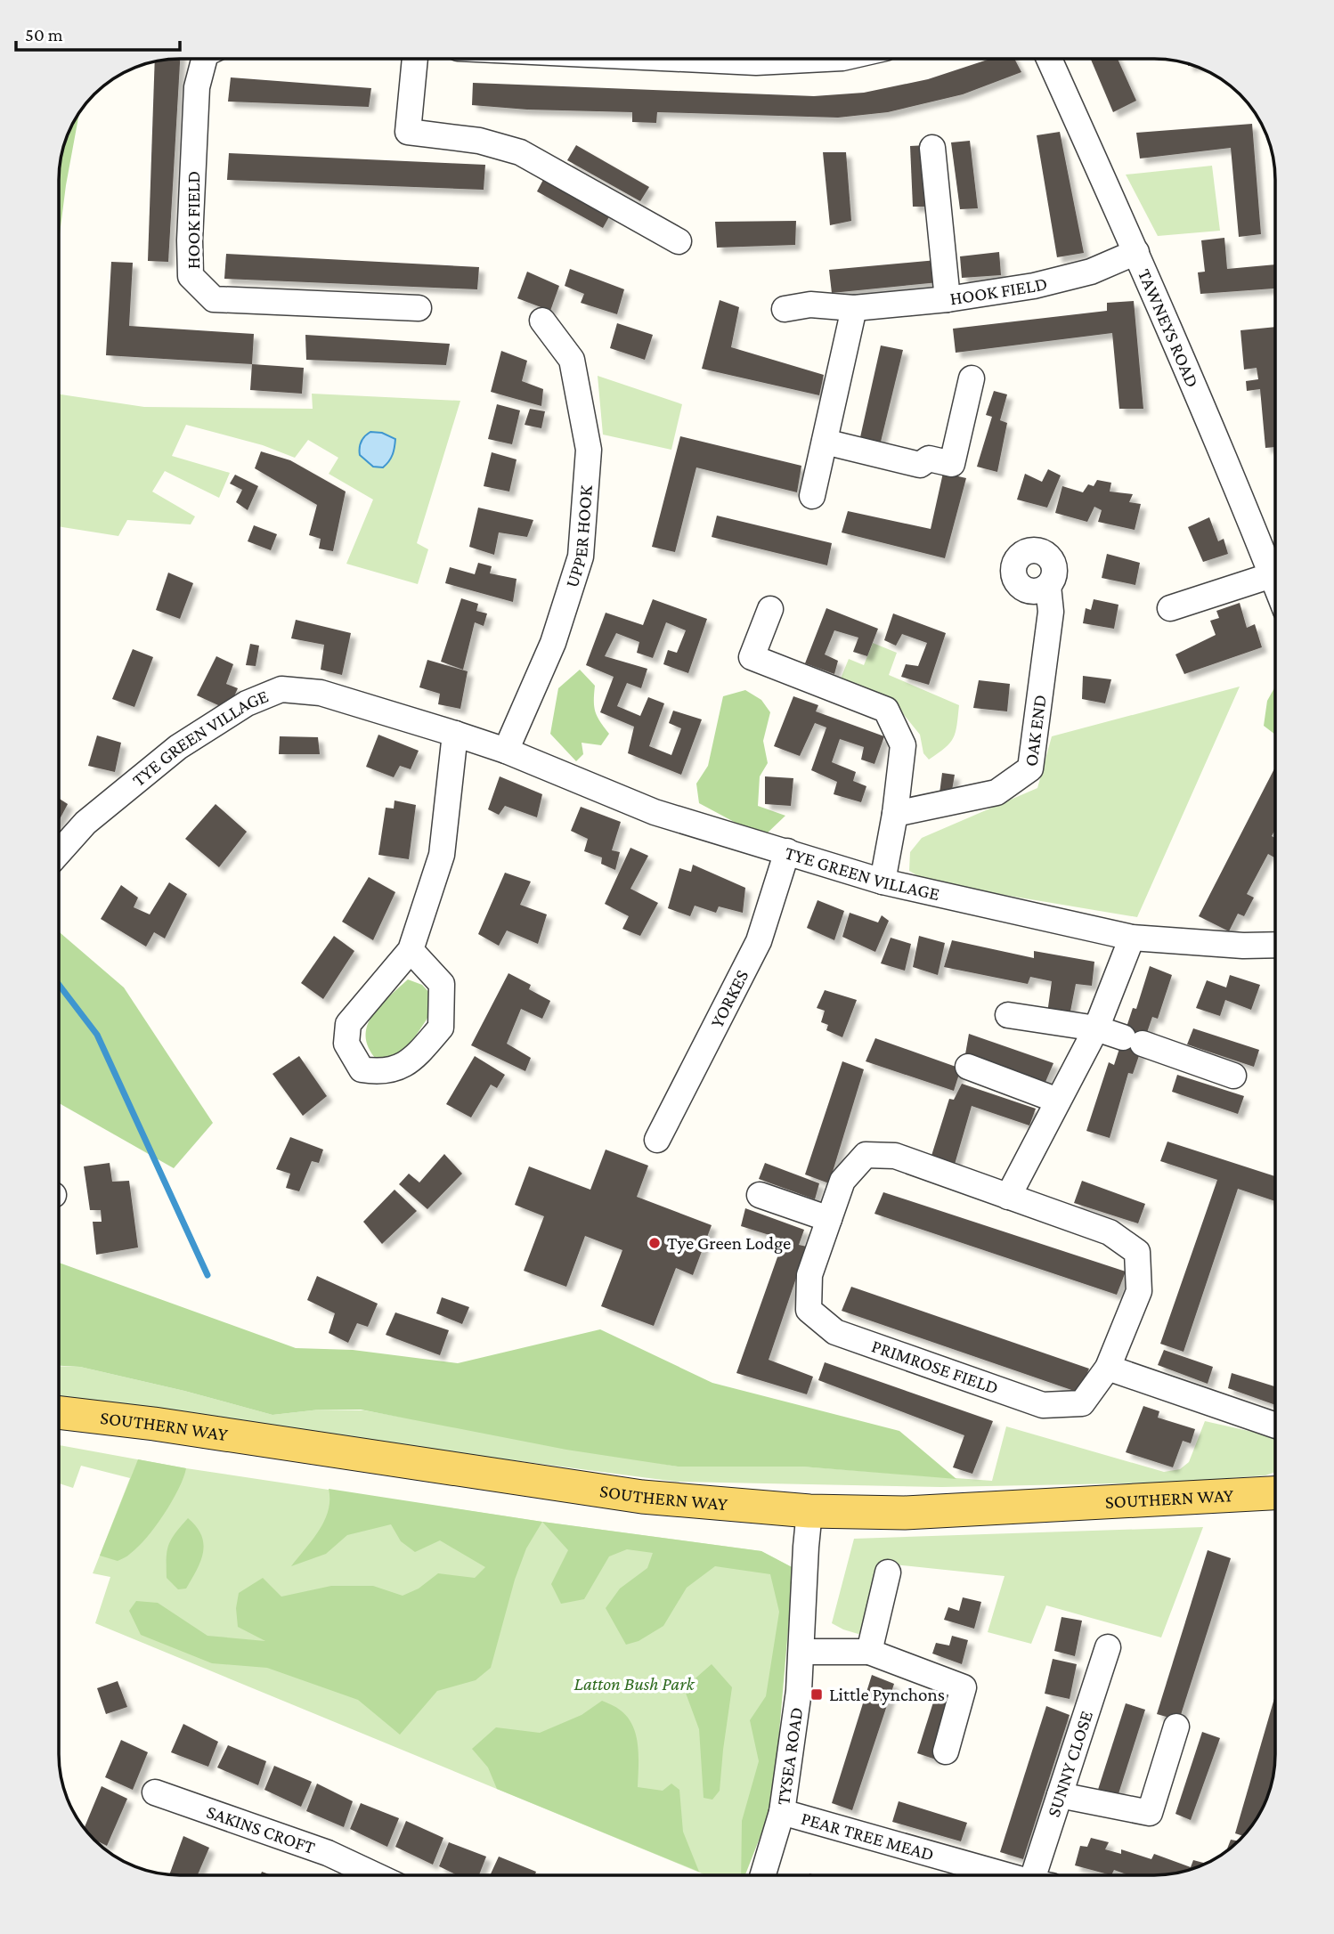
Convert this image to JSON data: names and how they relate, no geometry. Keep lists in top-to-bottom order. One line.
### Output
{"streets":{"main road":["SOUTHERN WAY"],"street":["HOOK FIELD","TAWNEYS ROAD","UPPER HOOK","OAK END","TYE GREEN VILLAGE","YORKES","PRIMROSE FIELD","TYSEA ROAD","SUNNY CLOSE","SAKINS CROFT","PEAR TREE MEAD"]},"crossings":[["HOOK FIELD","TAWNEYS ROAD"],["UPPER HOOK","TYE GREEN VILLAGE"],["TYE GREEN VILLAGE","YORKES"],["SOUTHERN WAY","TYSEA ROAD"],["TYSEA ROAD","PEAR TREE MEAD"]],"parks":["Latton Bush Park"],"places":{"other":["Tye Green Lodge"],"transit":["Little Pynchons"]},"scale_bar":"50 m"}
